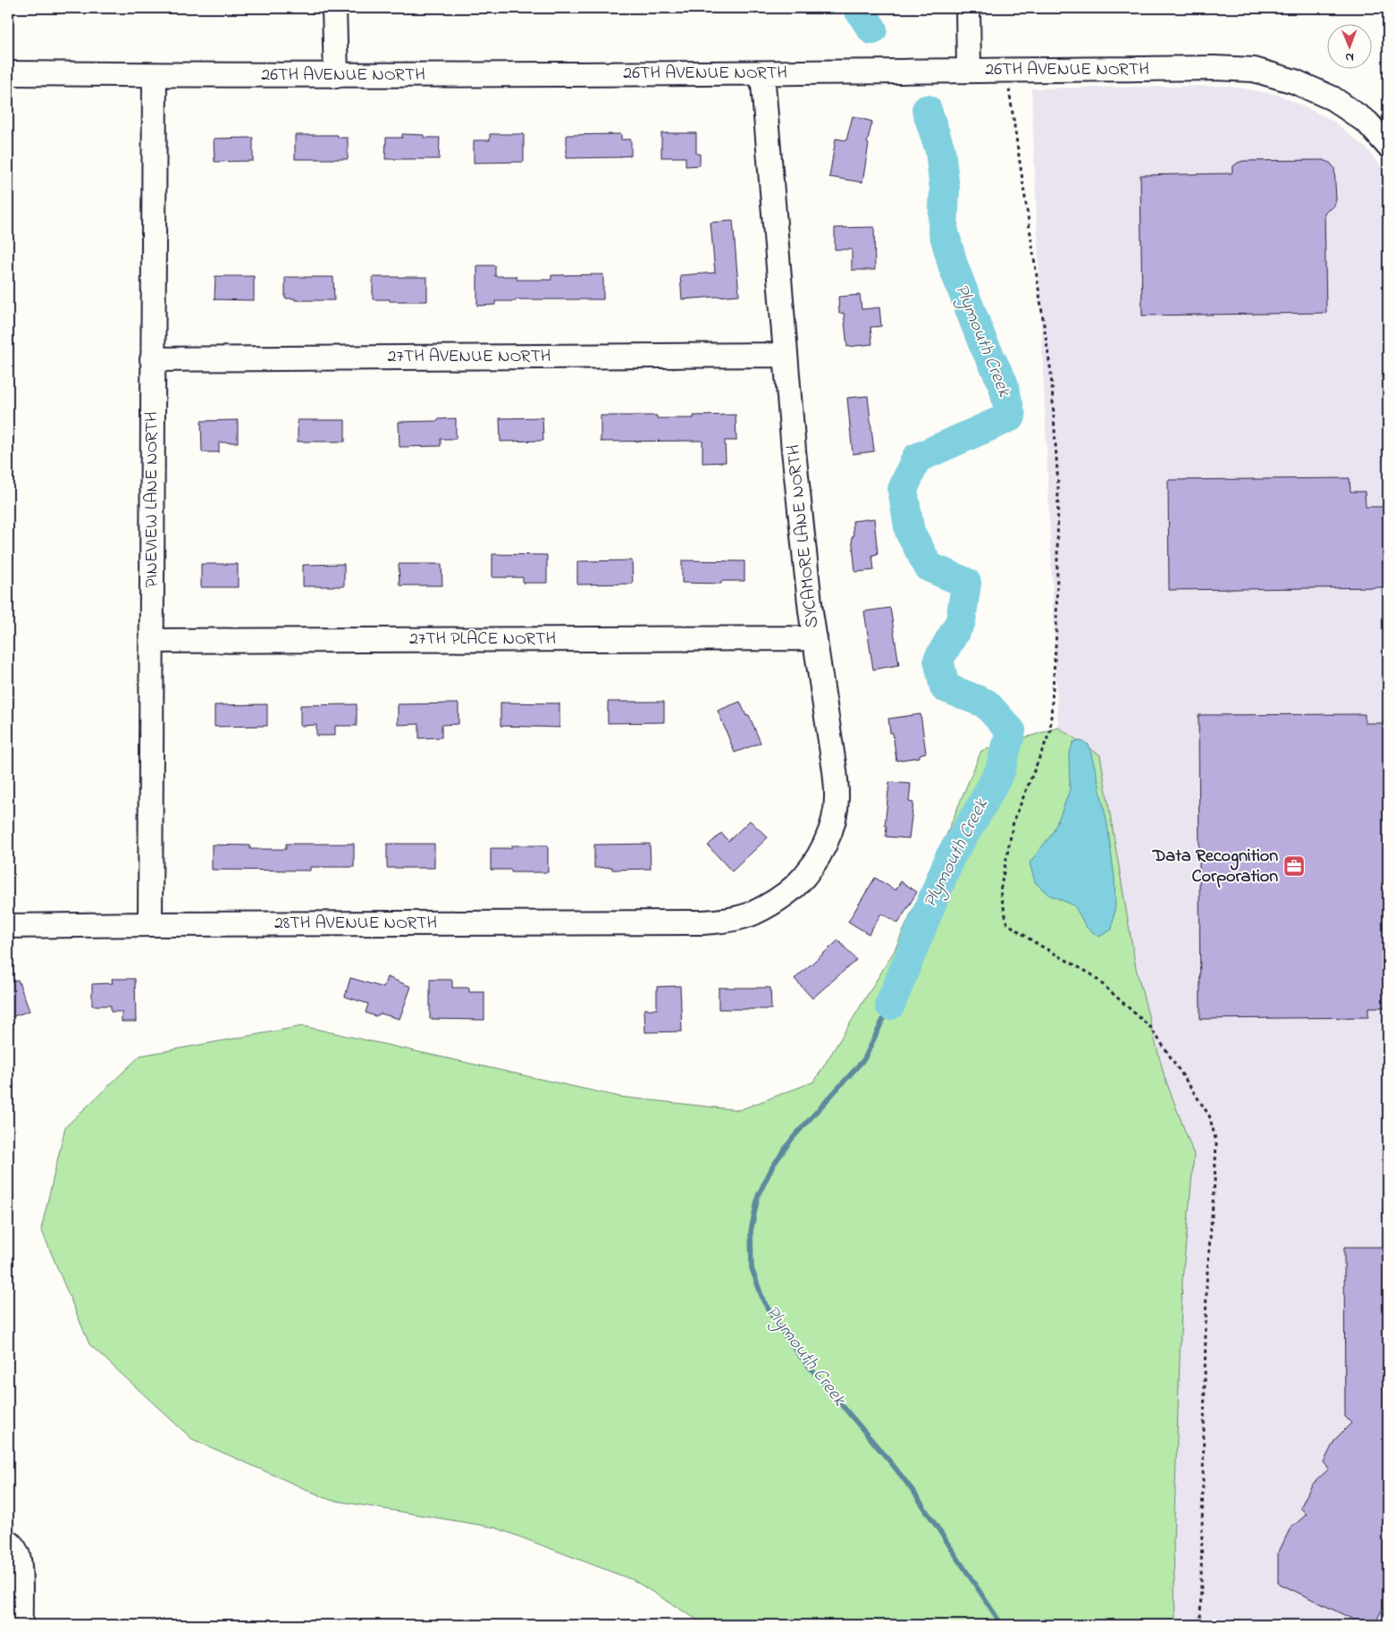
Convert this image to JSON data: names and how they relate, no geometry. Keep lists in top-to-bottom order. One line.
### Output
{"streets":{"street":["26TH AVENUE NORTH","27TH AVENUE NORTH","PINEVIEW LANE NORTH","SYCAMORE LANE NORTH","27TH PLACE NORTH","28TH AVENUE NORTH"]},"crossings":[["26TH AVENUE NORTH","PINEVIEW LANE NORTH"],["26TH AVENUE NORTH","SYCAMORE LANE NORTH"],["27TH AVENUE NORTH","PINEVIEW LANE NORTH"],["27TH AVENUE NORTH","SYCAMORE LANE NORTH"],["PINEVIEW LANE NORTH","27TH PLACE NORTH"],["PINEVIEW LANE NORTH","28TH AVENUE NORTH"],["SYCAMORE LANE NORTH","27TH PLACE NORTH"],["SYCAMORE LANE NORTH","28TH AVENUE NORTH"]],"water":["Plymouth Creek"],"places":{"office":["Data Recognition Corporation"]},"north":"bottom"}
